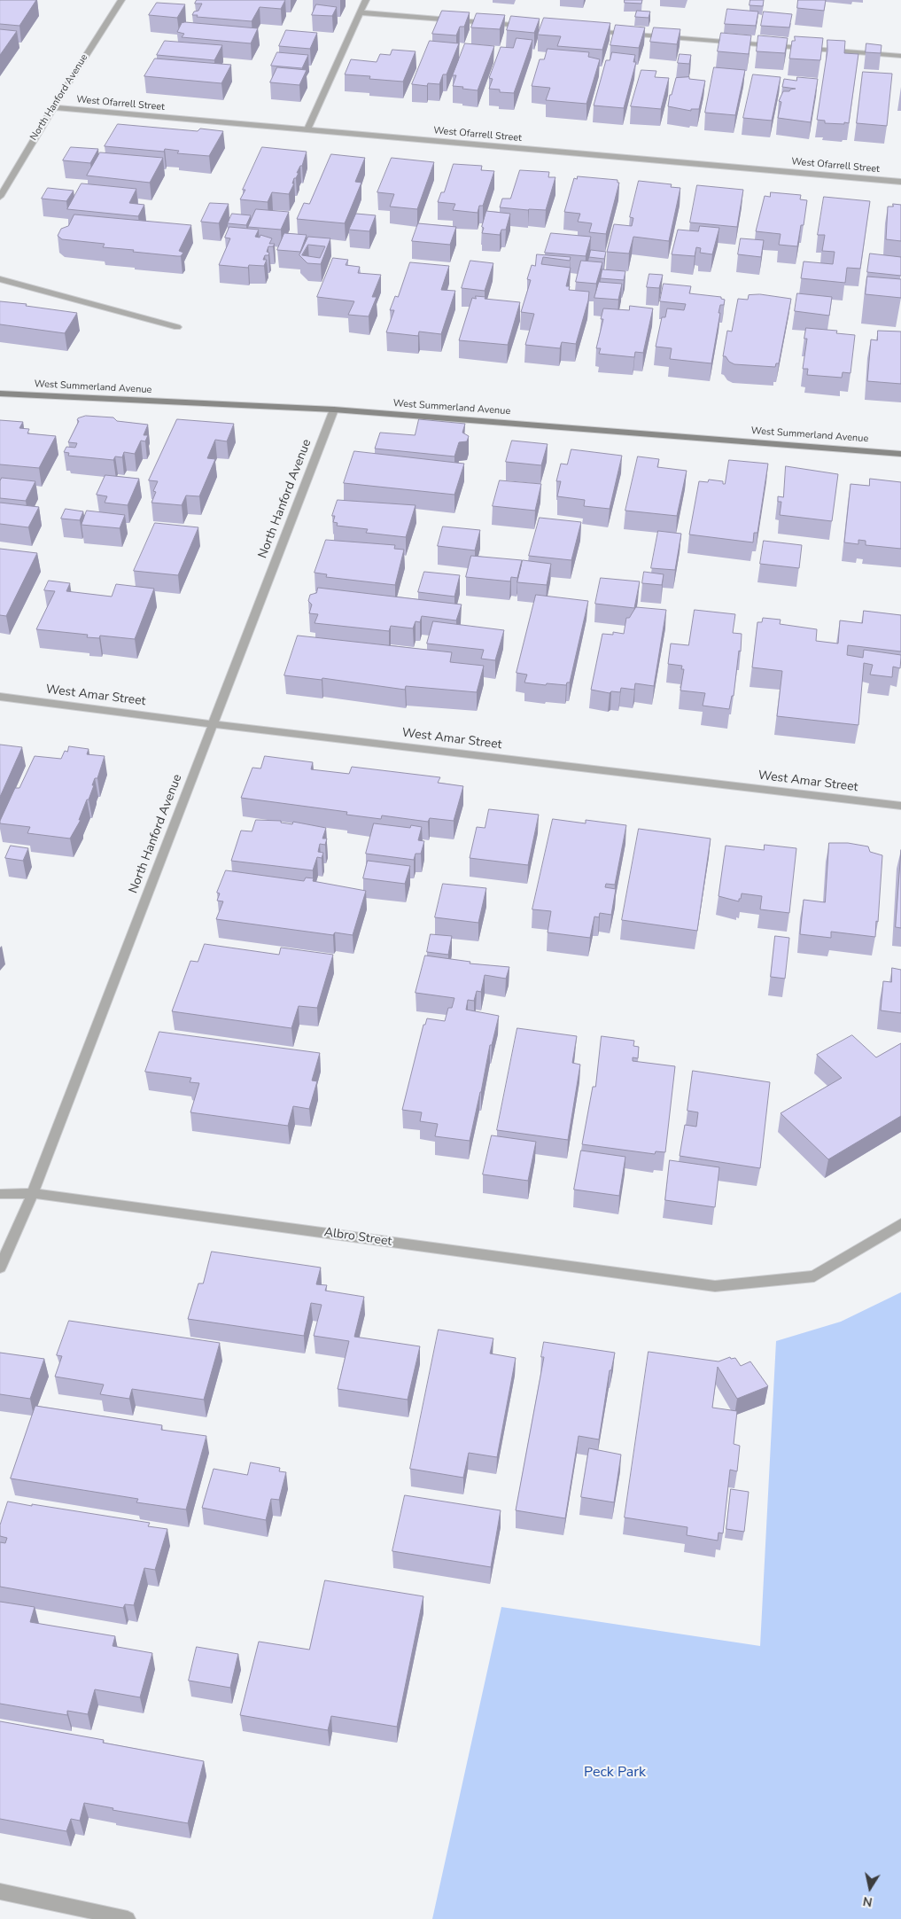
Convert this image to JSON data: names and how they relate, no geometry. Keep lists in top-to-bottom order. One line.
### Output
{"streets":{"main road":["West Summerland Avenue"],"street":["North Hanford Avenue","West Ofarrell Street","West Amar Street","Albro Street"]},"crossings":[["North Hanford Avenue","West Ofarrell Street"],["North Hanford Avenue","West Summerland Avenue"],["North Hanford Avenue","West Amar Street"],["North Hanford Avenue","Albro Street"]],"parks":["Peck Park"],"north":"bottom"}
